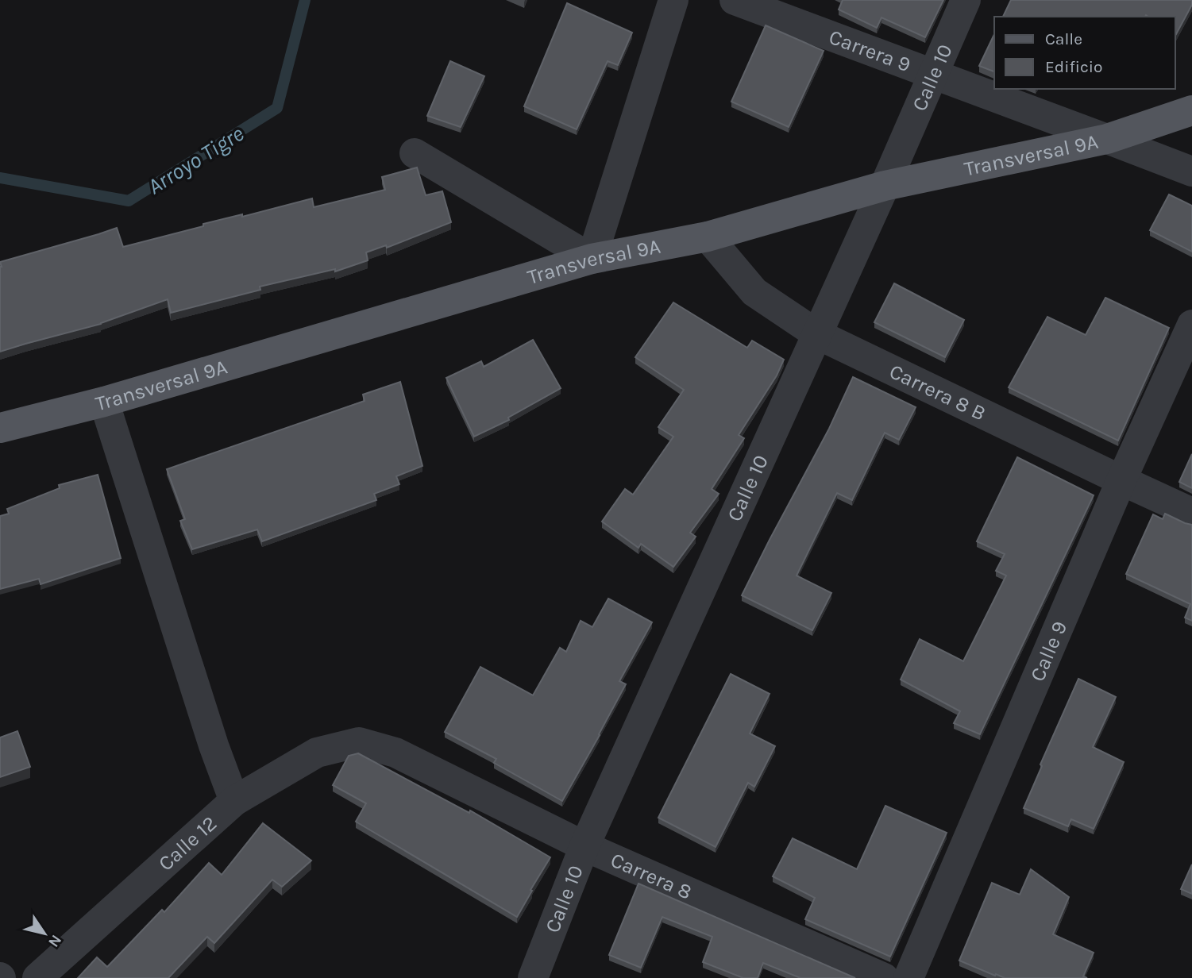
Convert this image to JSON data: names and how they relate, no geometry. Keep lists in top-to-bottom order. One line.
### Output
{"streets":{"main road":["Transversal 9A"],"street":["Carrera 9","Calle 10","Carrera 8 B","Calle 9","Calle 12","Carrera 8"]},"crossings":[["Carrera 9","Calle 10"],["Carrera 9","Transversal 9A"],["Calle 10","Transversal 9A"],["Calle 10","Carrera 8 B"],["Calle 10","Carrera 8"],["Transversal 9A","Carrera 8 B"],["Carrera 8 B","Calle 9"],["Calle 12","Carrera 8"]],"water":["Arroyo Tigre"],"legend":["Calle","Edificio"],"north":"bottom right"}
